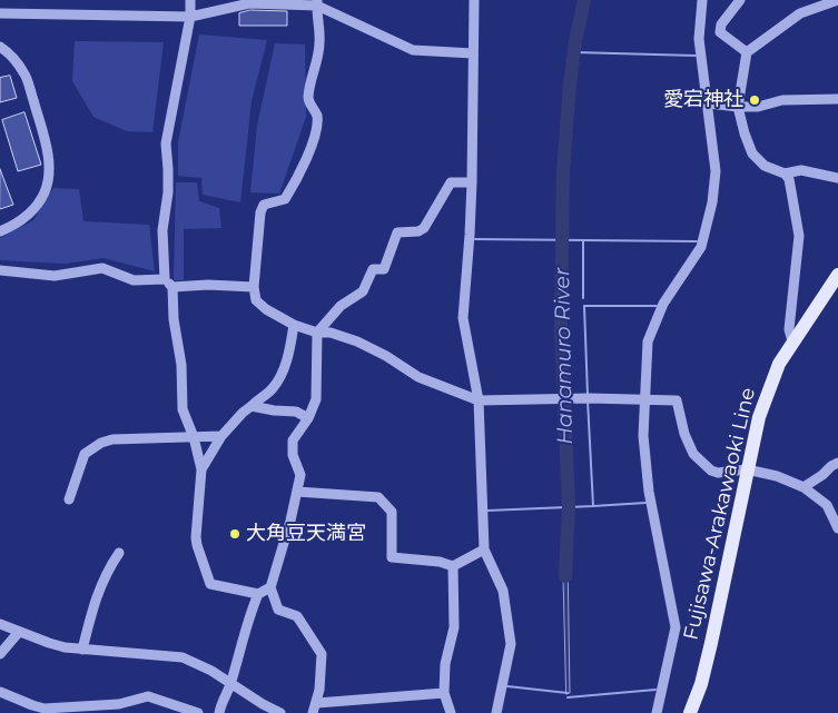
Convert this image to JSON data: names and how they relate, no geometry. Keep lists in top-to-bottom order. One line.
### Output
{"streets":{"main road":["Fujisawa-Arakawaoki Line"]},"water":["Hanamuro River"],"places":["愛宕神社","大角豆天満宮"]}
